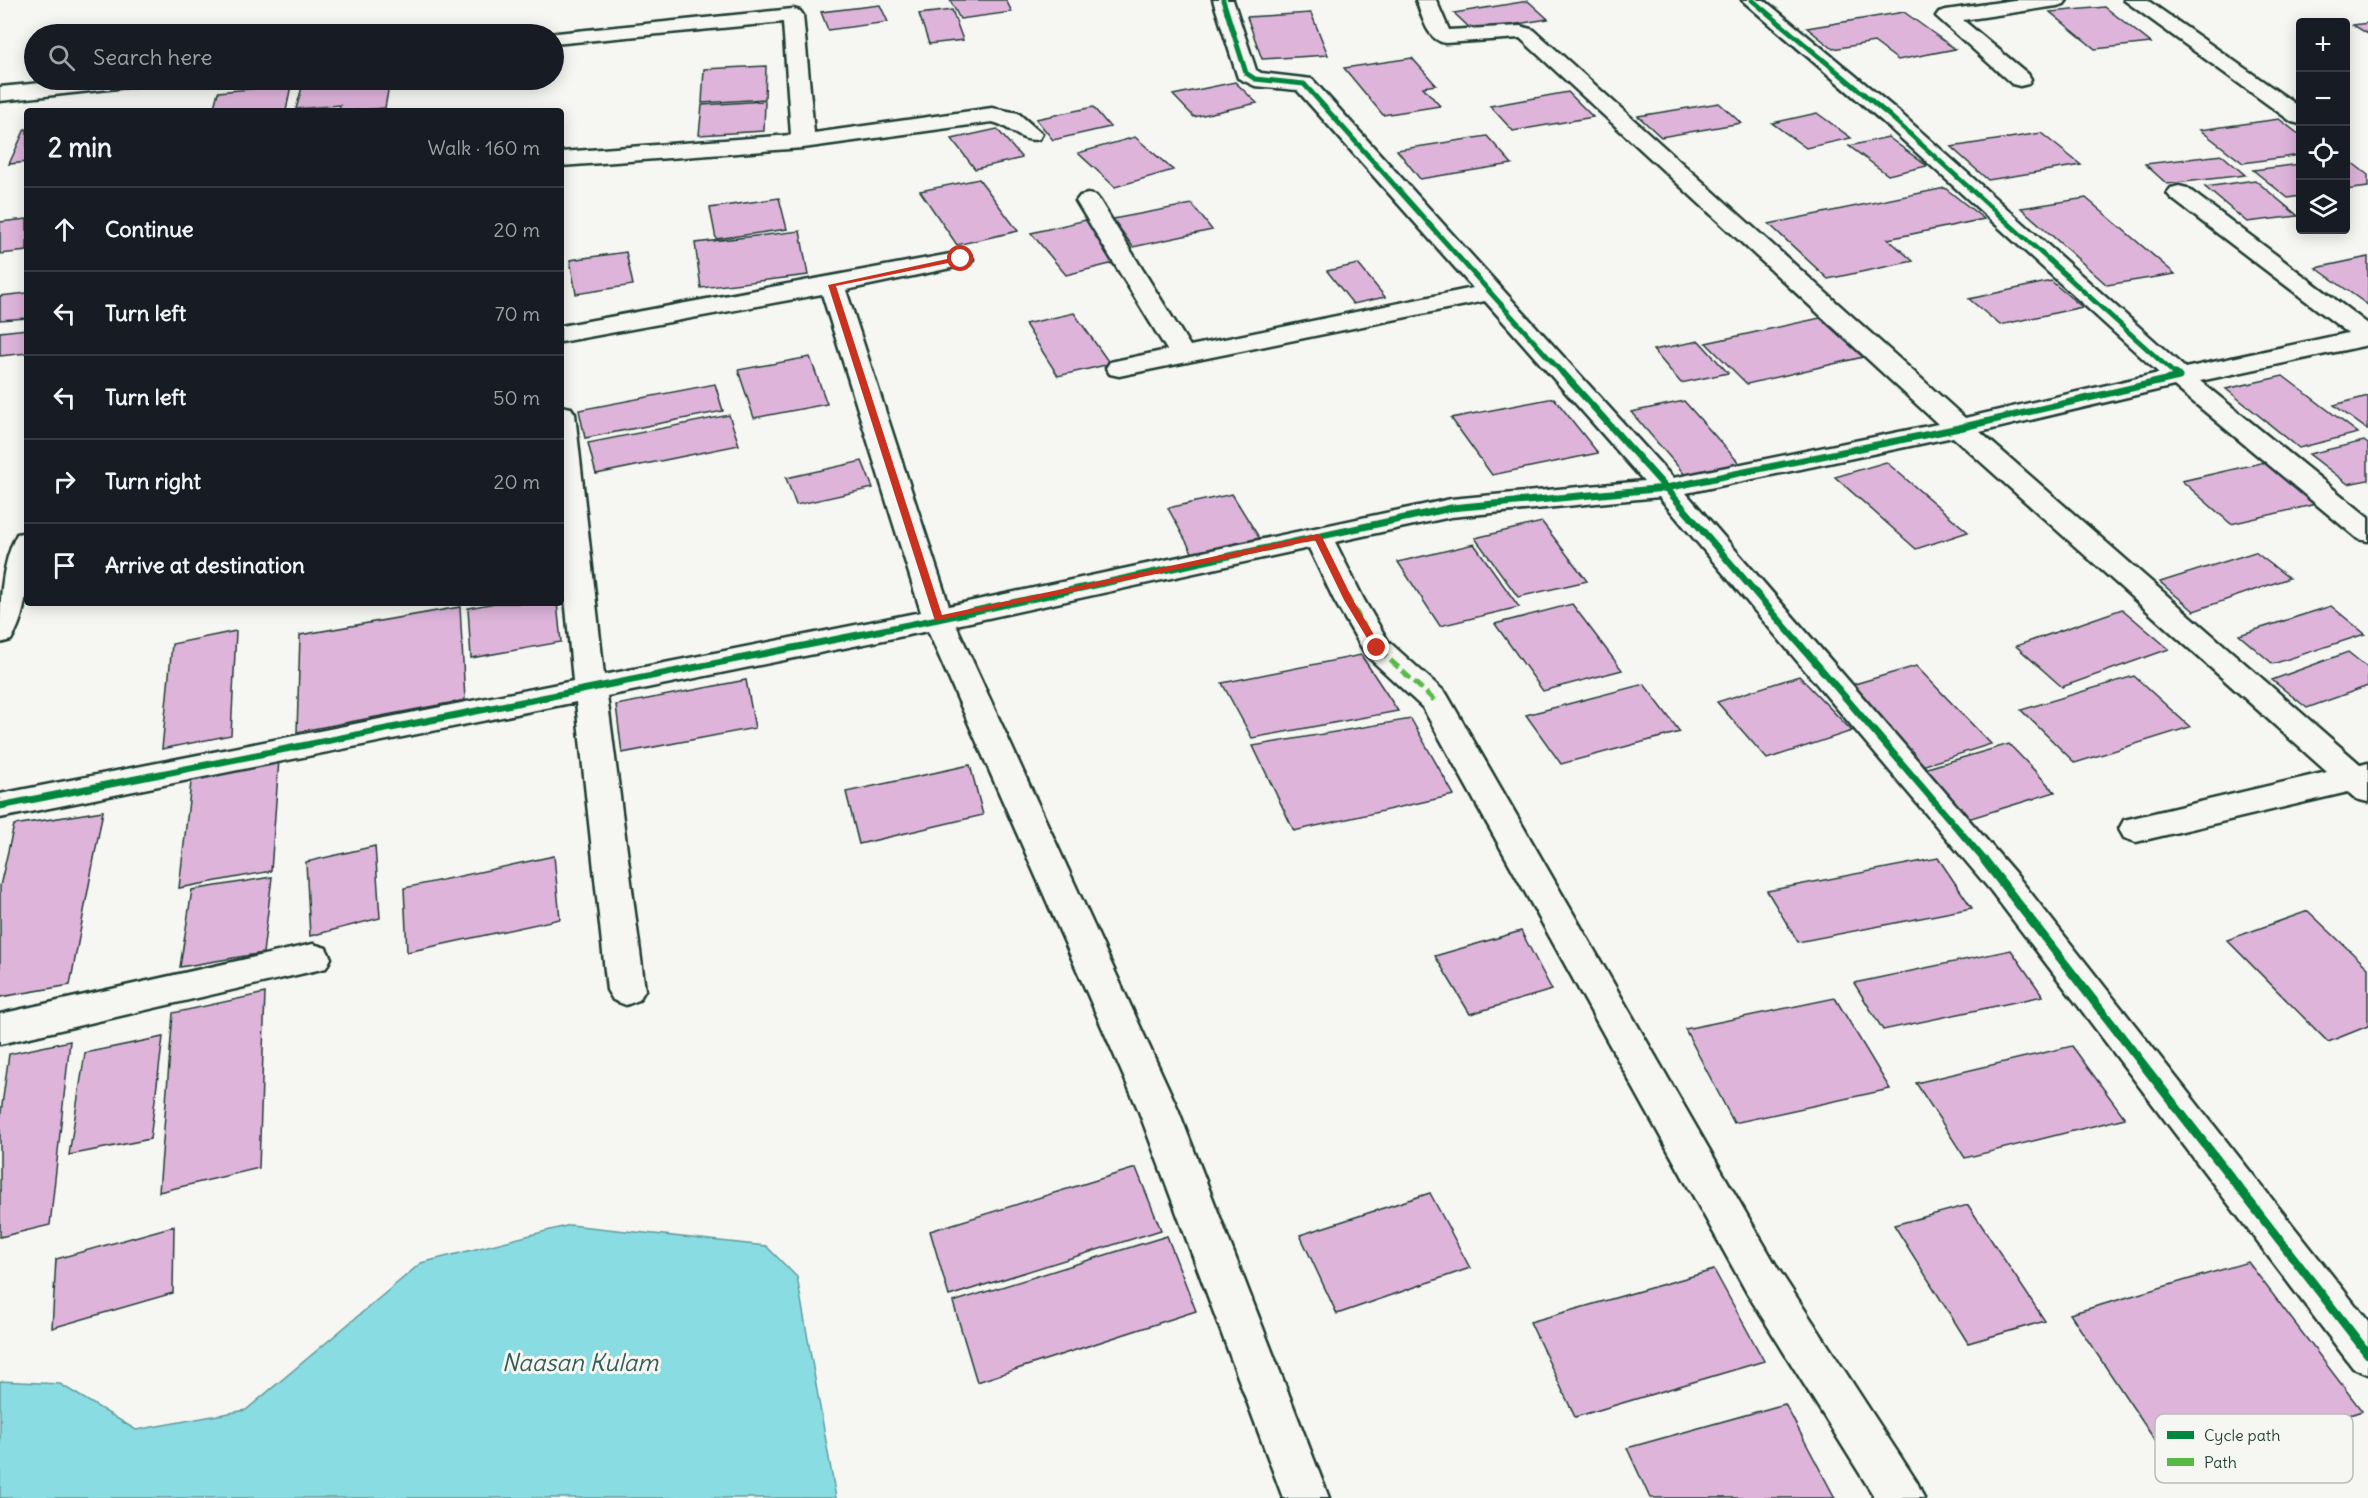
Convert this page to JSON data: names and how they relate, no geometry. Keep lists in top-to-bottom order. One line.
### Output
{"water":["Naasan Kulam"],"legend":["Cycle path","Path"],"page":{"map_buttons":["+","−"],"search":"Search here","heading":["2 min","Walk · 160 m"],"list":[["Continue","20 m"],["Turn left","70 m"],["Turn left","50 m"],["Turn right","20 m"],"Arrive at destination"]}}
